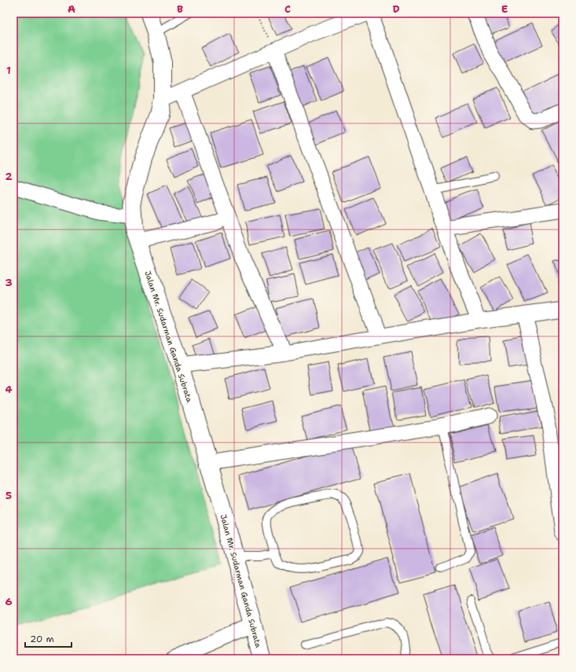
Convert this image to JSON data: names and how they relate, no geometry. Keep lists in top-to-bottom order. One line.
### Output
{"streets":{"street":["Jalan Mr. Sudarman Ganda Subrata"]},"scale_bar":"20 m","grid":{"columns":["A","B","C","D","E"],"rows":["1","2","3","4","5","6"]}}
